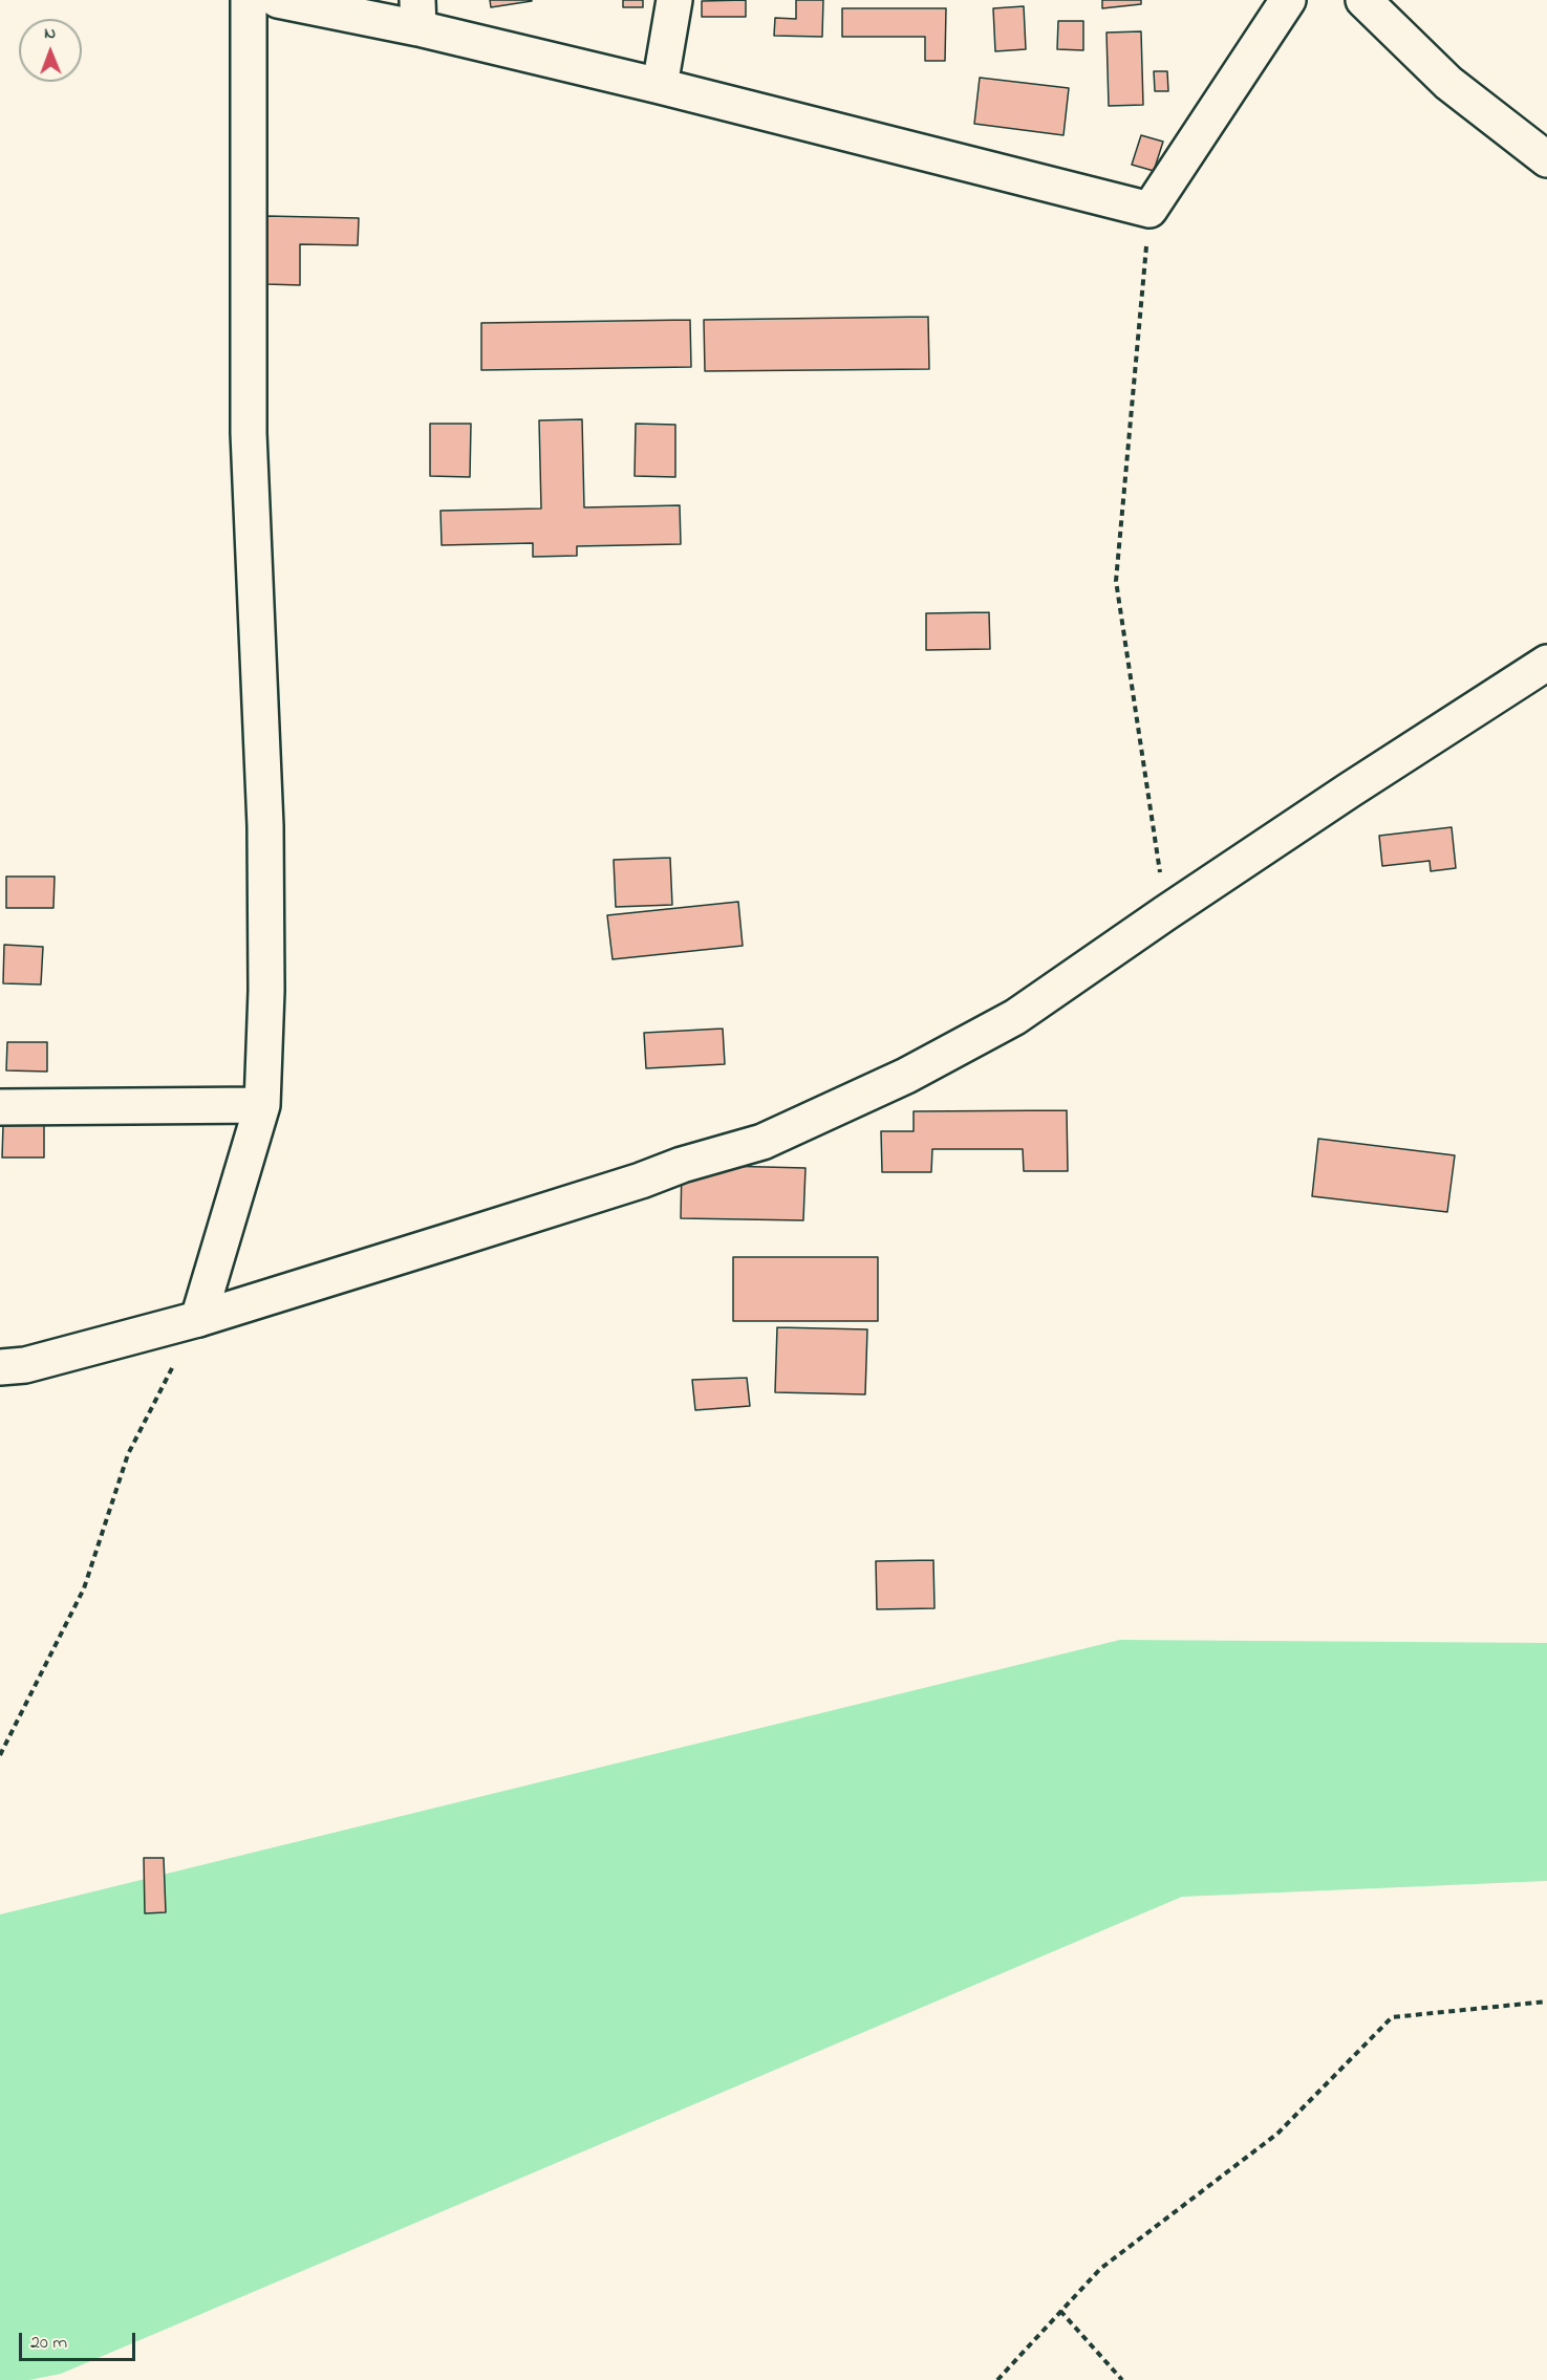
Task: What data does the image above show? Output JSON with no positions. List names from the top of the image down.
{
  "scale_bar": "20 m",
  "north": "top"
}
